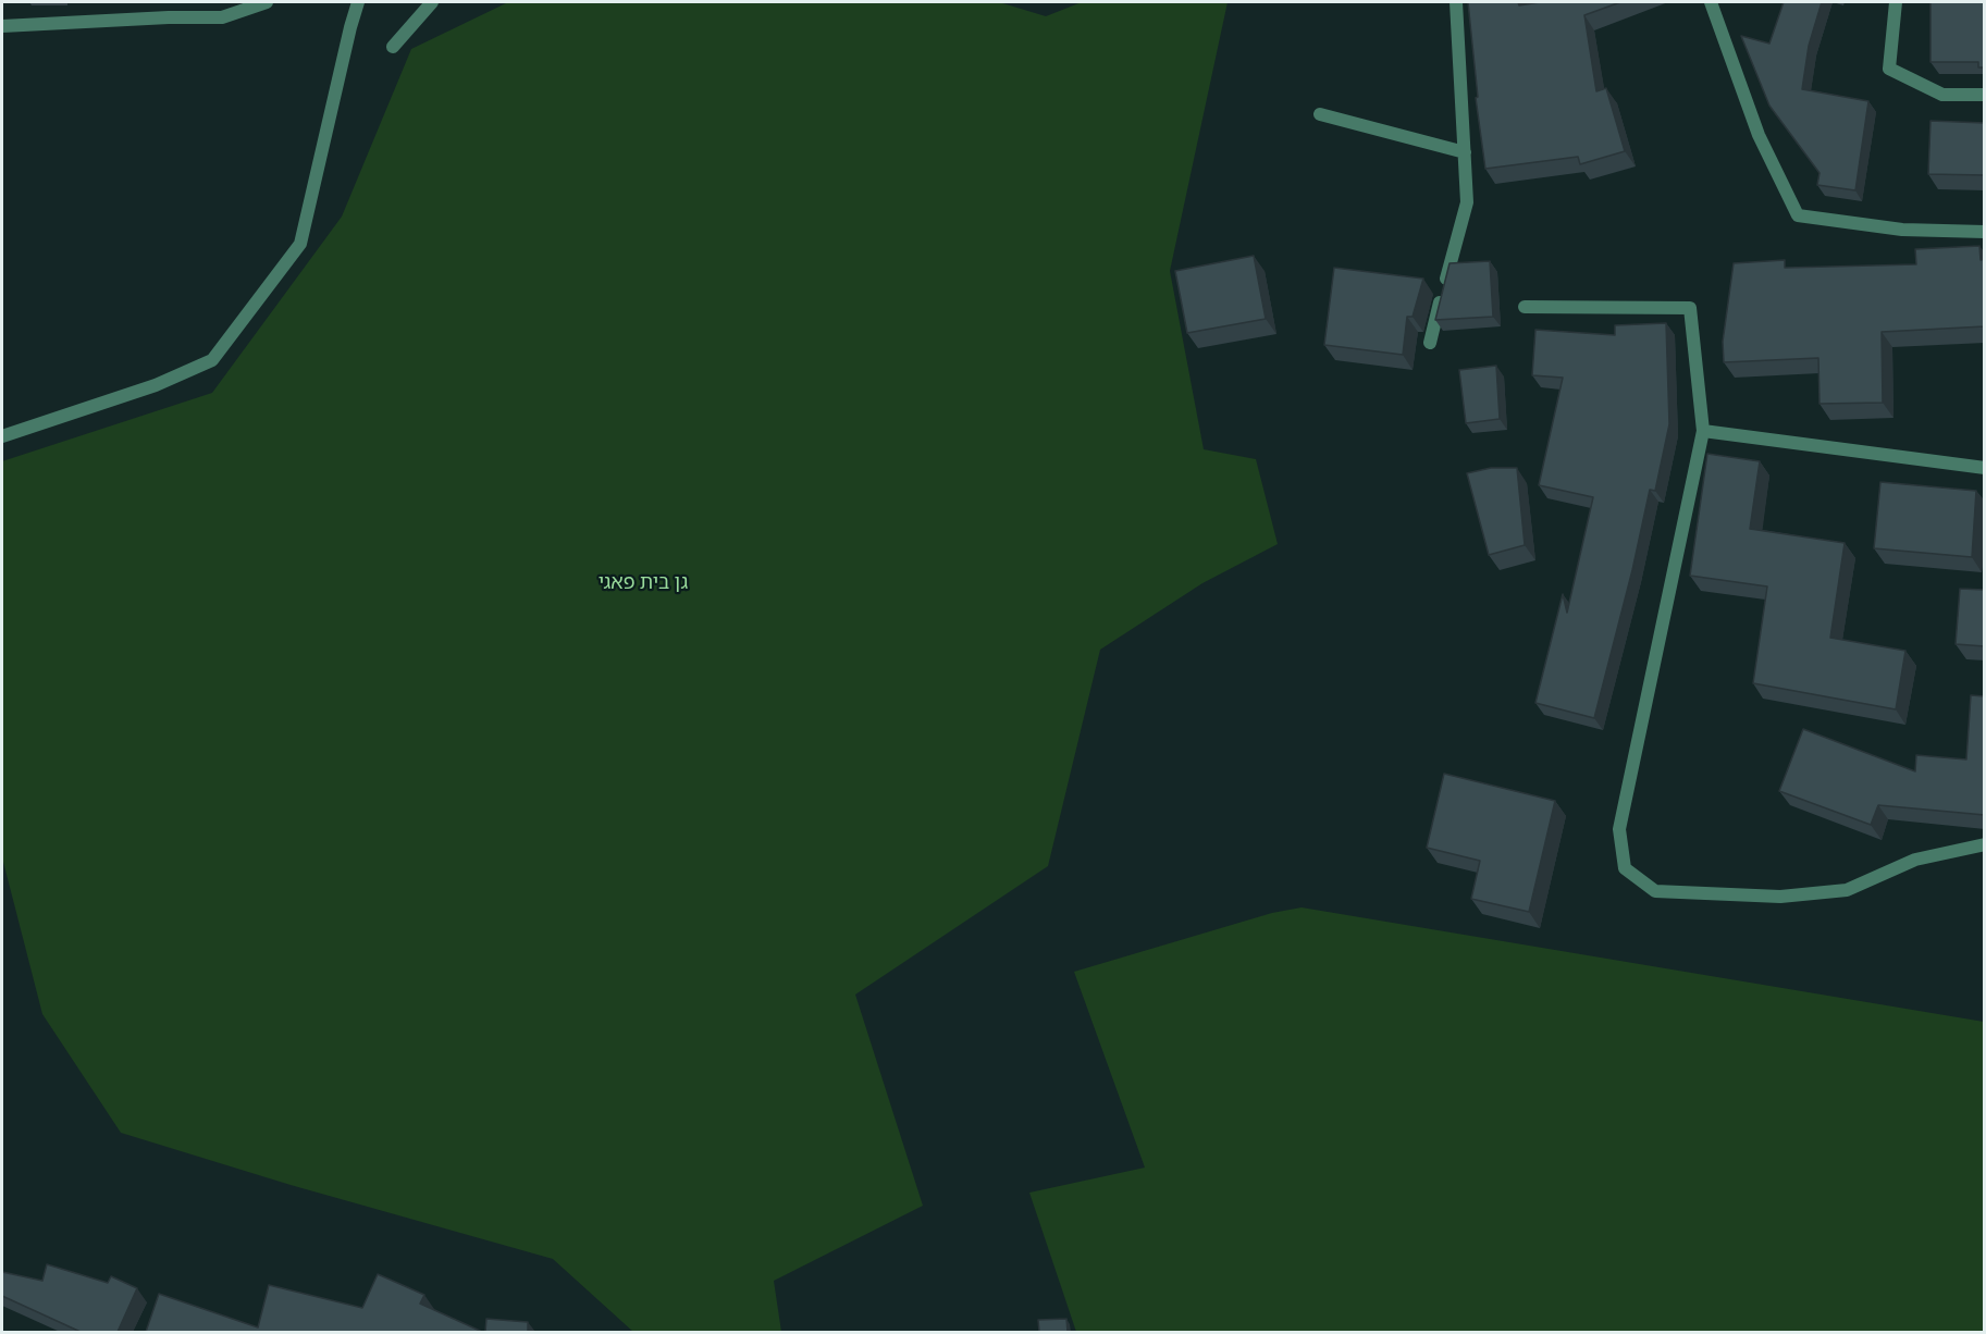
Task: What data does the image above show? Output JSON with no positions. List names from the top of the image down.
{
  "parks": ["גן בית פאגי"]
}
